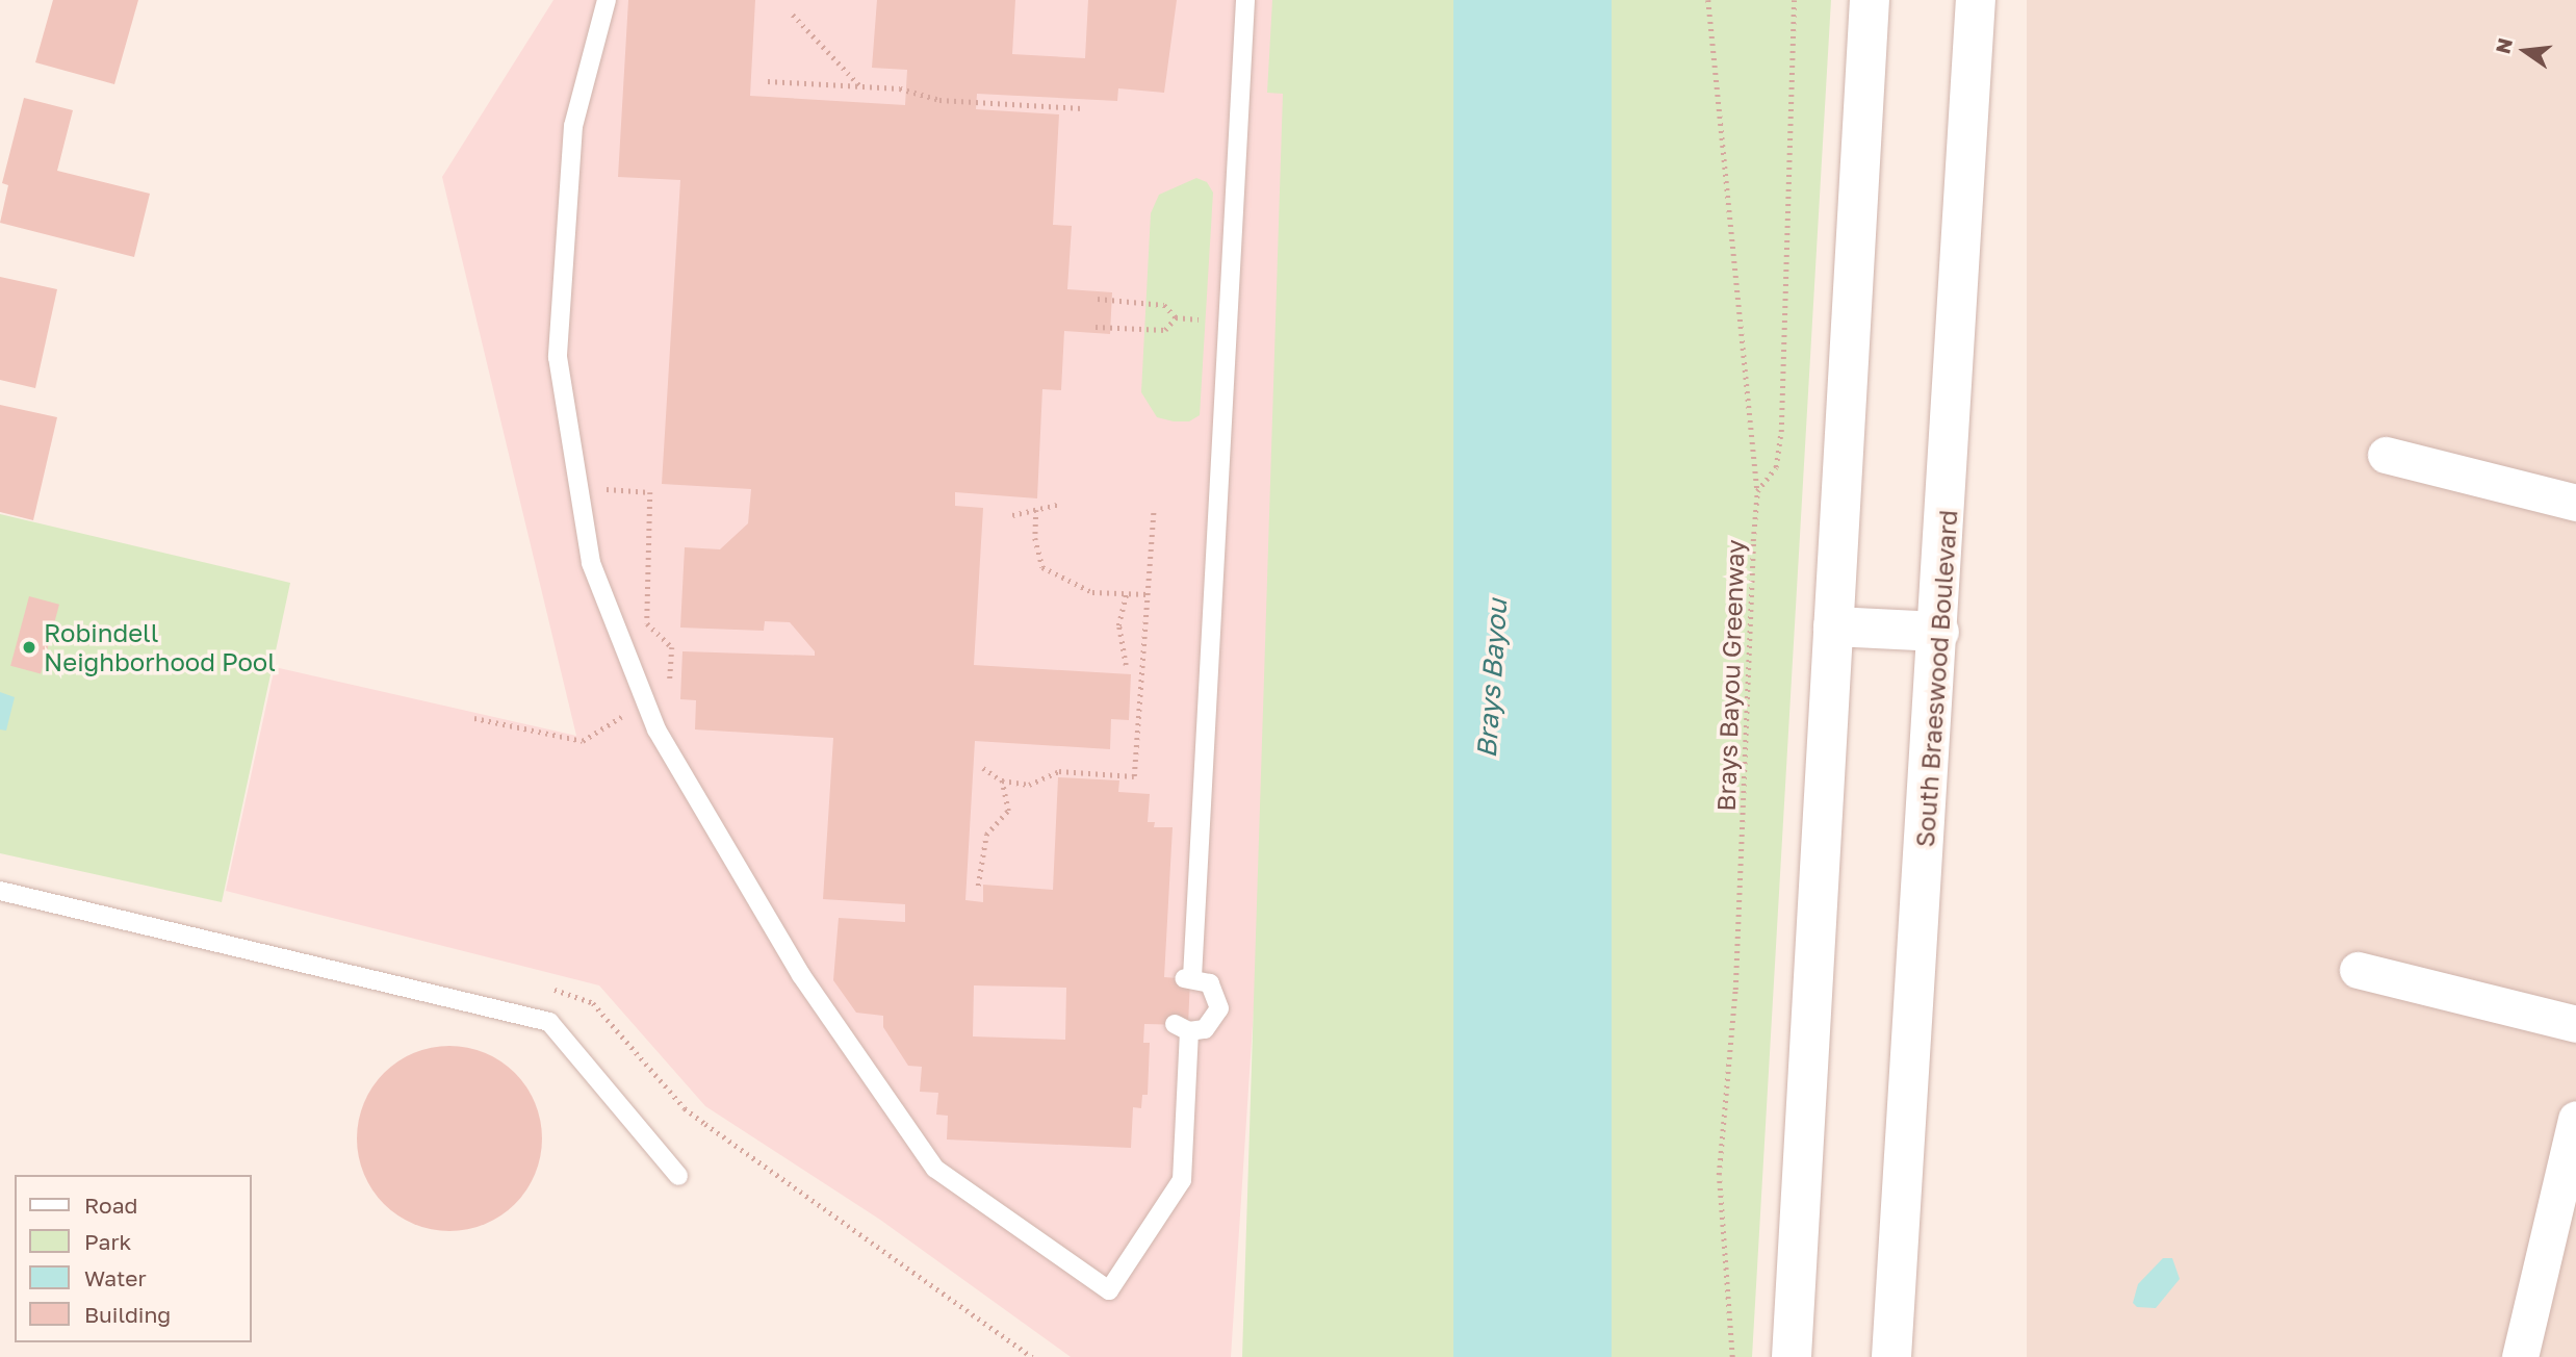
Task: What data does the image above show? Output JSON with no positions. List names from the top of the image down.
{
  "streets": {
    "main road": ["South Braeswood Boulevard"],
    "path": ["Brays Bayou Greenway"]
  },
  "water": ["Brays Bayou"],
  "places": ["Robindell Neighborhood Pool"],
  "legend": [
    "Road",
    "Park",
    "Water",
    "Building"
  ],
  "north": "left"
}
